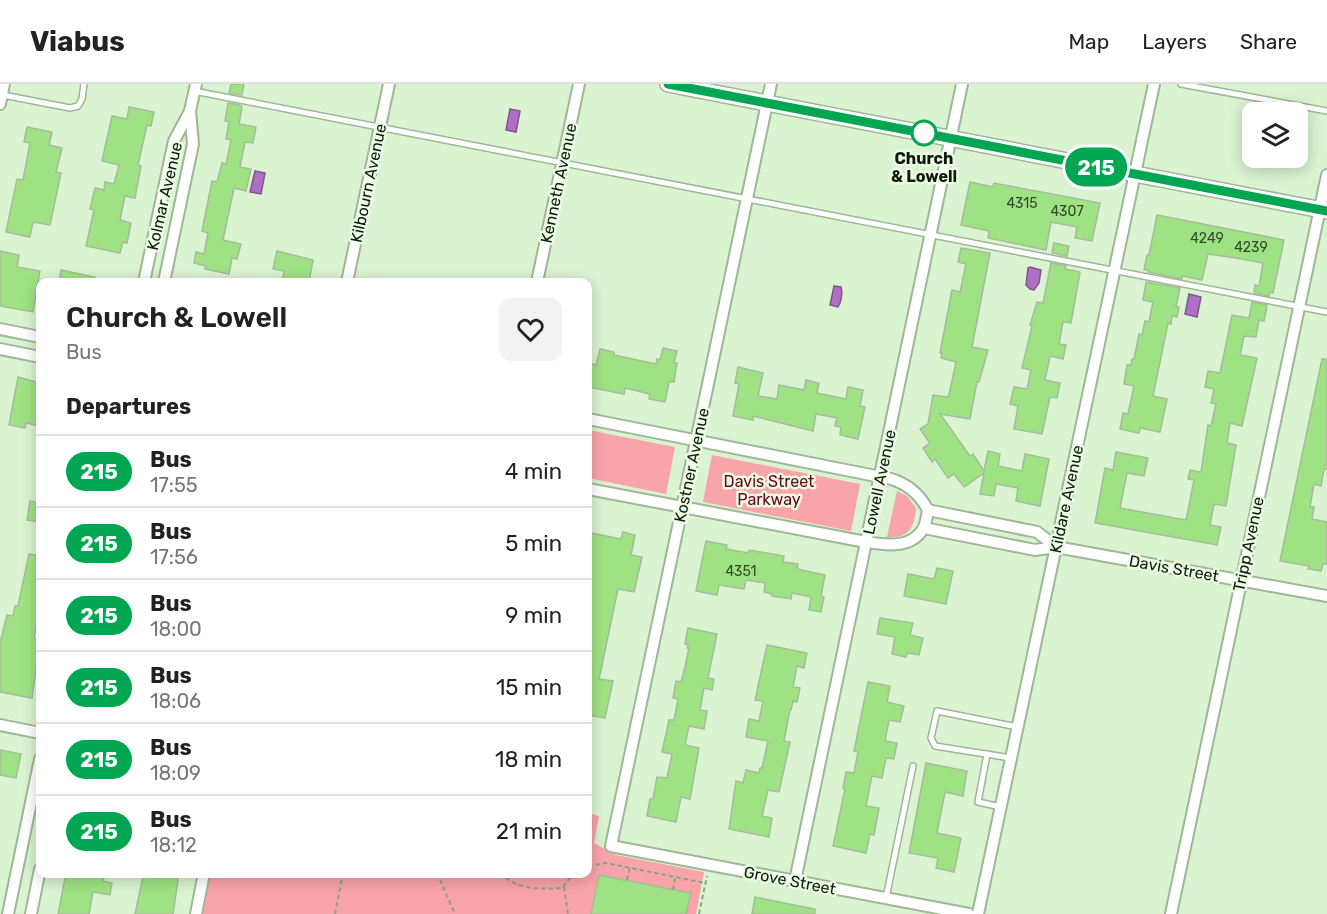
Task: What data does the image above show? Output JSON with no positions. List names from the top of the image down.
{
  "streets": {
    "street": [
      "Kilbourn Avenue",
      "Kenneth Avenue",
      "Kolmar Avenue",
      "Kostner Avenue",
      "Lowell Avenue",
      "Kildare Avenue",
      "Tripp Avenue",
      "Davis Street",
      "Grove Street"
    ]
  },
  "crossings": [
    ["Kostner Avenue", "Grove Street"],
    ["Lowell Avenue", "Grove Street"],
    ["Kildare Avenue", "Davis Street"],
    ["Tripp Avenue", "Davis Street"]
  ],
  "parks": ["Davis Street Parkway"],
  "places": ["Church & Lowell"],
  "lines": ["bus line 215"],
  "house_numbers": [
    "4315",
    "4307",
    "4249",
    "4239",
    "4351"
  ],
  "page": {
    "header": "Viabus",
    "nav": ["Map", "Layers", "Share"],
    "on_map": "215",
    "heading": [
      ["Church & Lowell", "Bus"],
      "Departures"
    ],
    "list": [
      {
        "mark": "215",
        "name": "Bus",
        "note": "17:55",
        "value": "4 min"
      },
      {
        "mark": "215",
        "name": "Bus",
        "note": "17:56",
        "value": "5 min"
      },
      {
        "mark": "215",
        "name": "Bus",
        "note": "18:00",
        "value": "9 min"
      },
      {
        "mark": "215",
        "name": "Bus",
        "note": "18:06",
        "value": "15 min"
      },
      {
        "mark": "215",
        "name": "Bus",
        "note": "18:09",
        "value": "18 min"
      },
      {
        "mark": "215",
        "name": "Bus",
        "note": "18:12",
        "value": "21 min"
      }
    ]
  }
}
